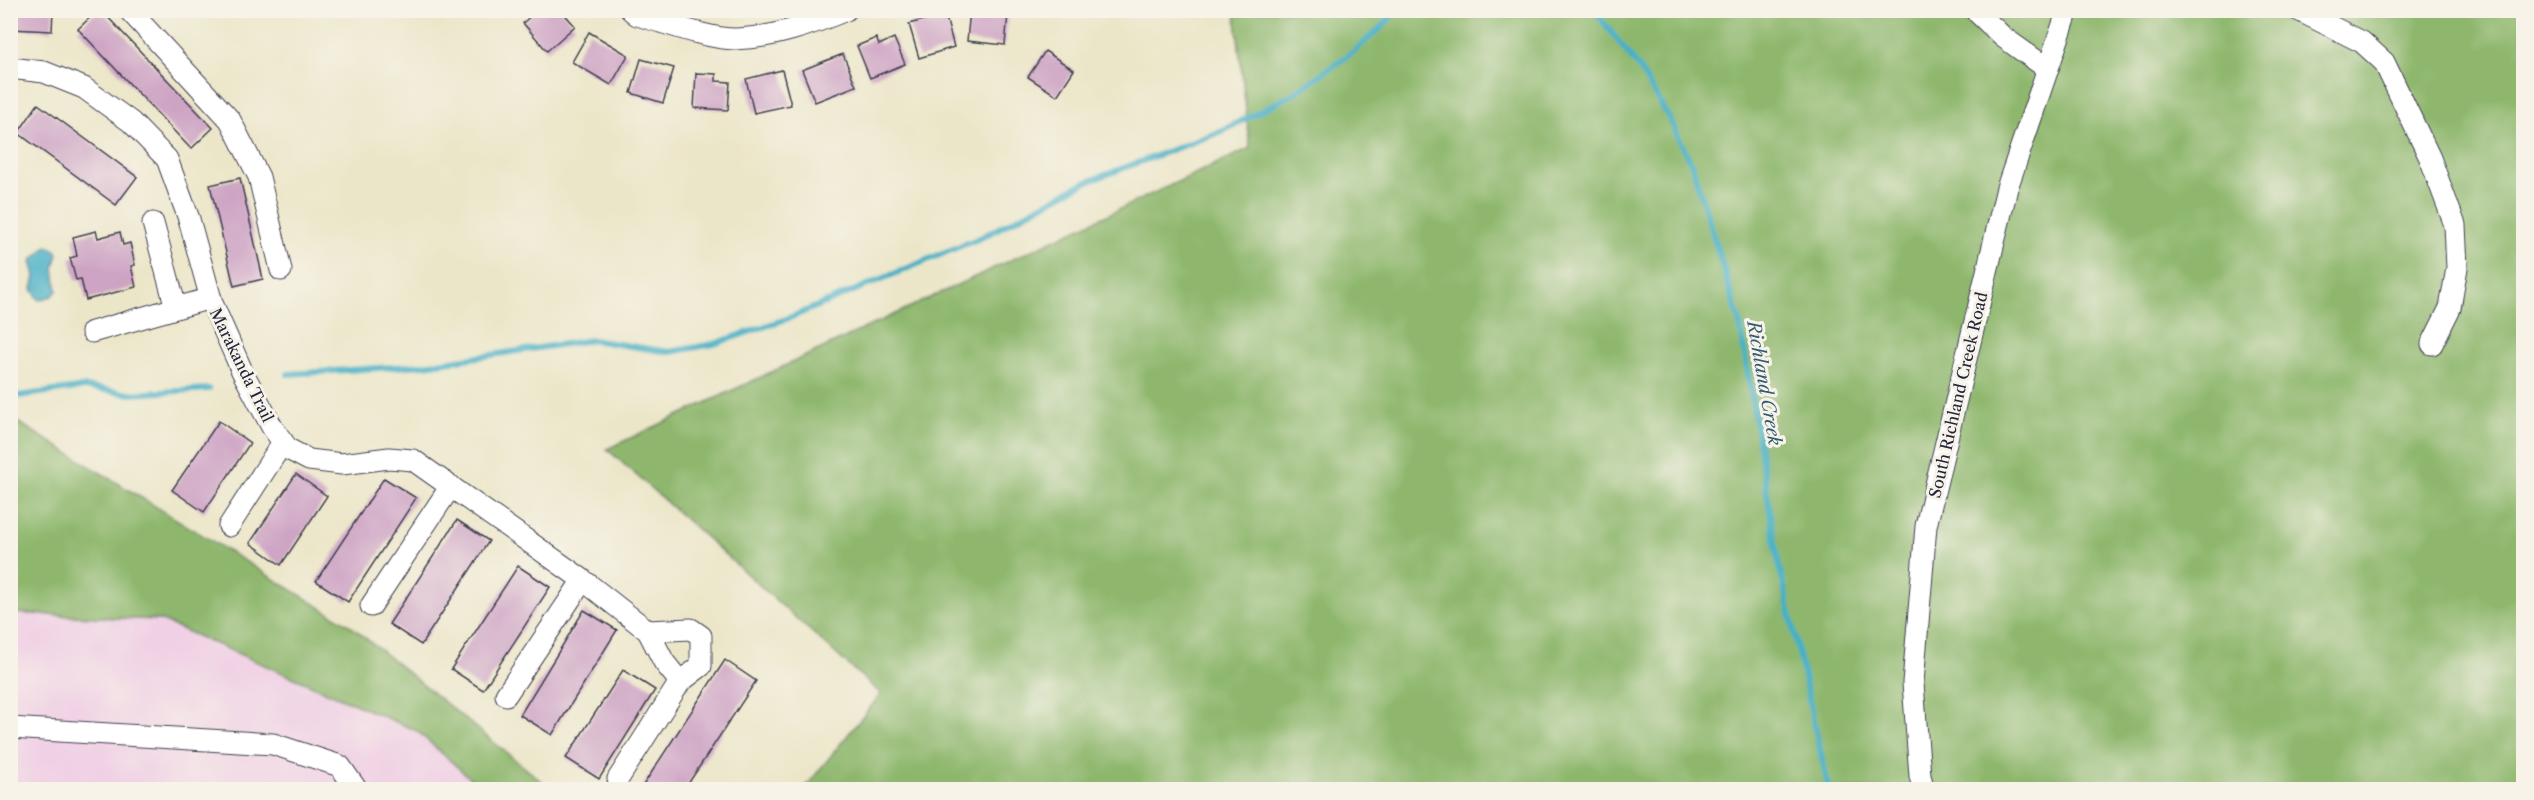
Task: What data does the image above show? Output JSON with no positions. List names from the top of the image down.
{
  "streets": {
    "street": ["Marakanda Trail", "South Richland Creek Road"]
  },
  "water": ["Richland Creek"]
}
